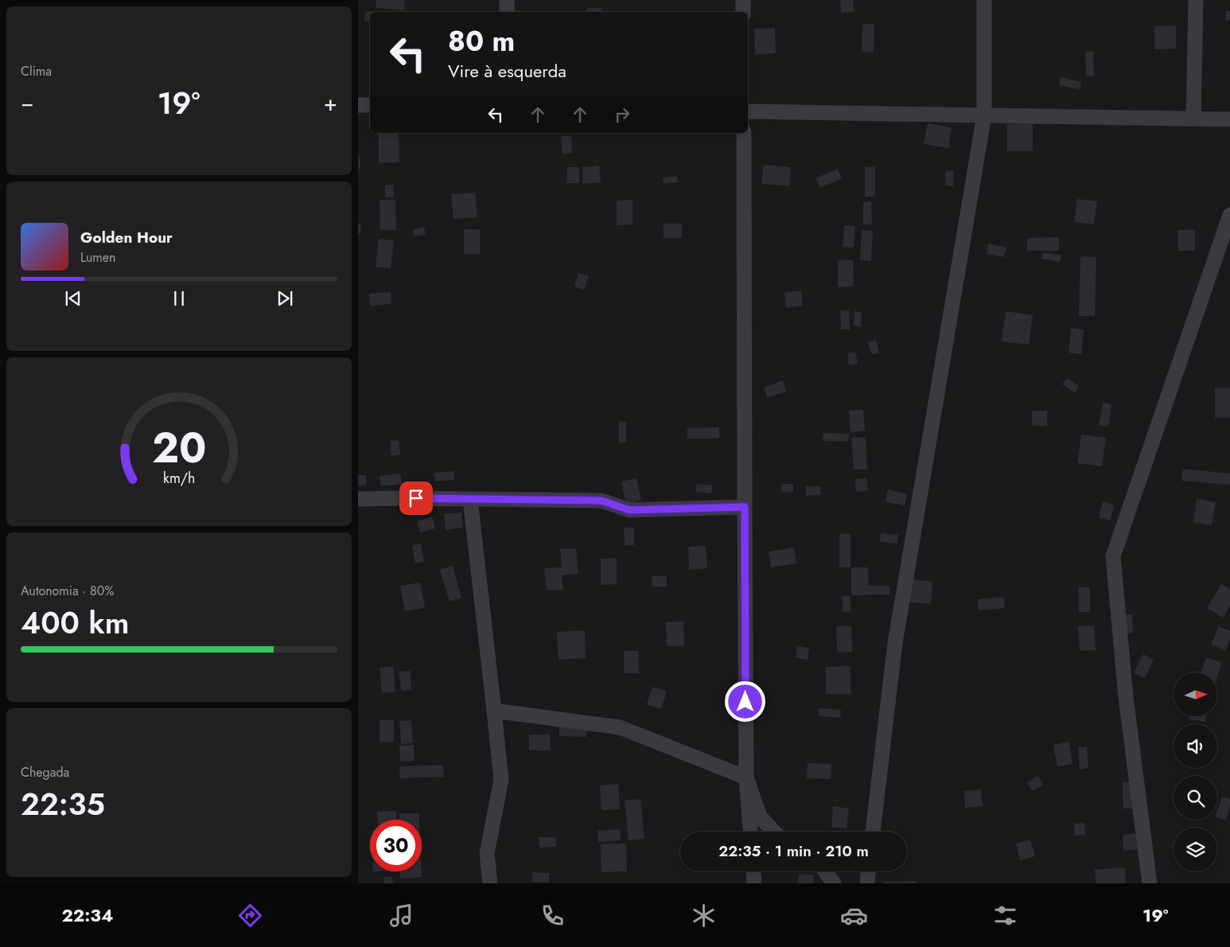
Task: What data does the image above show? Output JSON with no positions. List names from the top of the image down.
{
  "north": "right",
  "page": {
    "tile": [
      "Clima",
      ["Autonomia · 80%", "400 km"],
      ["Chegada", "22:35"]
    ],
    "turn": ["80 m", "Vire à esquerda"],
    "heat": ["−", "19°", "+"],
    "song": ["Golden Hour", "Lumen"],
    "limit": "30",
    "trip": "22:35 · 1 min · 210 m",
    "tabs": ["22:34", "19°"],
    "gauge": ["20", "km/h"]
  }
}
